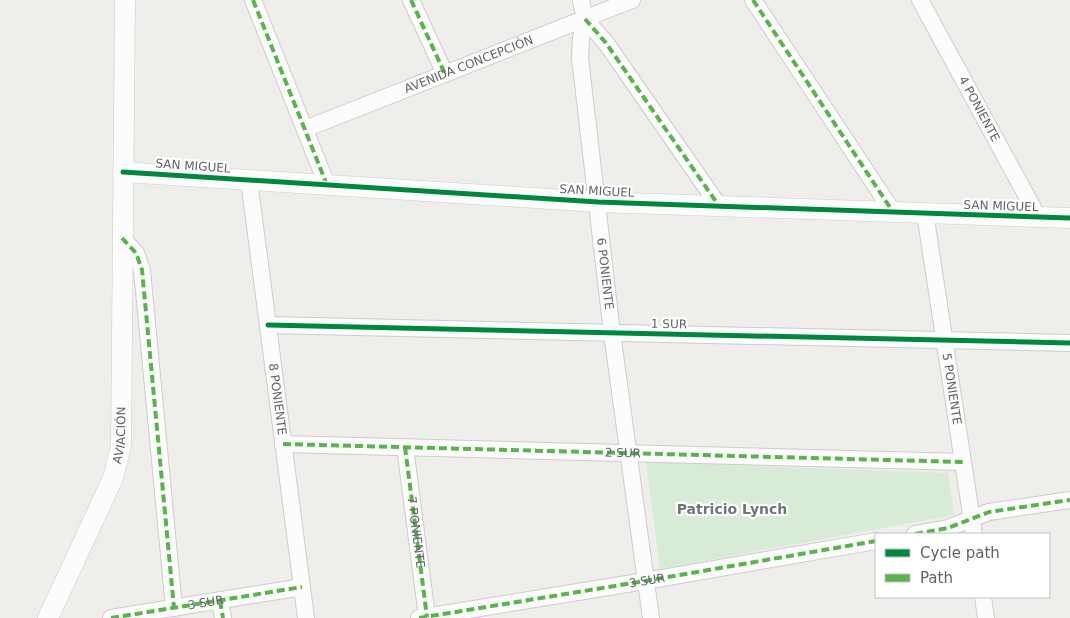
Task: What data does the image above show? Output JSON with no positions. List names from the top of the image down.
{
  "streets": {
    "street": [
      "AVENIDA CONCEPCIÓN",
      "4 PONIENTE",
      "SAN MIGUEL",
      "6 PONIENTE",
      "1 SUR",
      "5 PONIENTE",
      "8 PONIENTE",
      "AVIACIÓN",
      "2 SUR",
      "7 PONIENTE",
      "3 SUR"
    ]
  },
  "crossings": [
    ["AVENIDA CONCEPCIÓN", "6 PONIENTE"],
    ["4 PONIENTE", "SAN MIGUEL"],
    ["SAN MIGUEL", "6 PONIENTE"],
    ["SAN MIGUEL", "5 PONIENTE"],
    ["SAN MIGUEL", "8 PONIENTE"],
    ["SAN MIGUEL", "AVIACIÓN"],
    ["6 PONIENTE", "1 SUR"],
    ["6 PONIENTE", "2 SUR"],
    ["6 PONIENTE", "3 SUR"],
    ["1 SUR", "5 PONIENTE"],
    ["1 SUR", "8 PONIENTE"],
    ["5 PONIENTE", "2 SUR"],
    ["8 PONIENTE", "2 SUR"],
    ["8 PONIENTE", "3 SUR"],
    ["2 SUR", "7 PONIENTE"],
    ["7 PONIENTE", "3 SUR"]
  ],
  "districts": ["Patricio Lynch"],
  "legend": ["Cycle path", "Path"]
}
